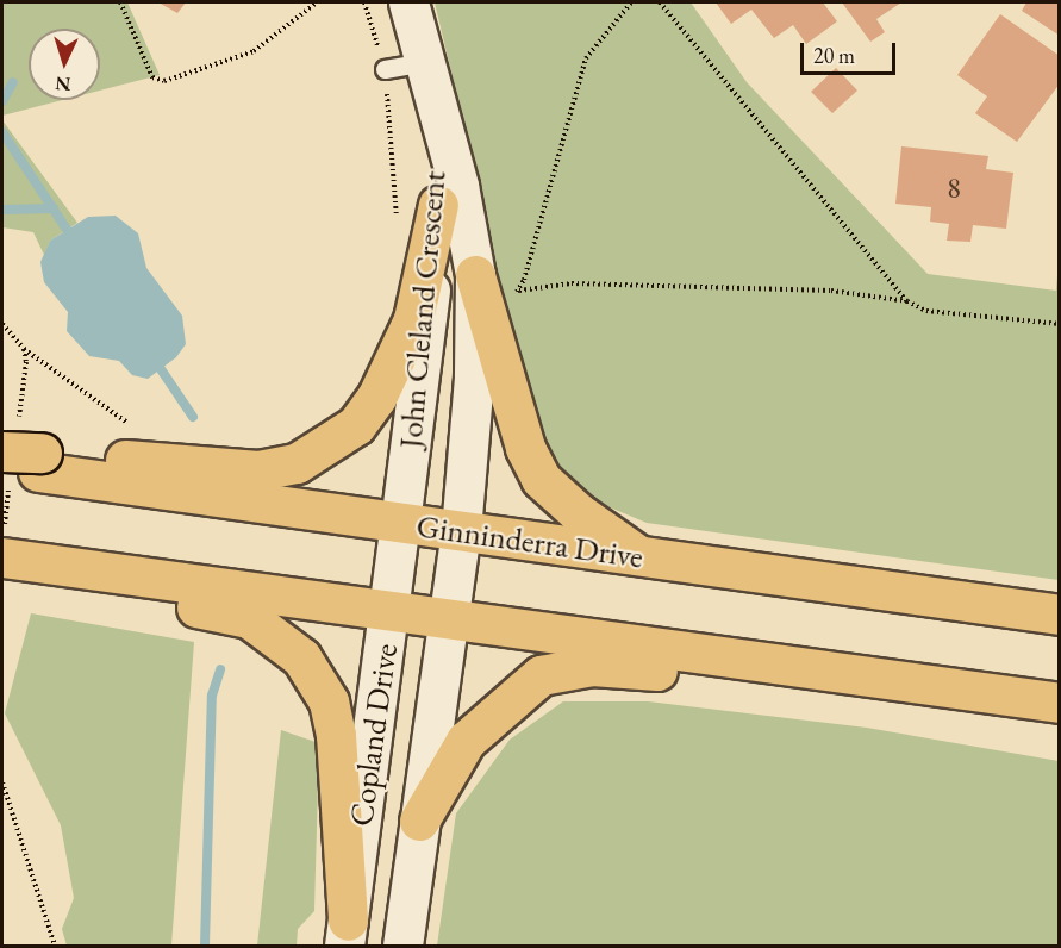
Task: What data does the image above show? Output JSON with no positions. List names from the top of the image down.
{
  "streets": {
    "main road": ["Ginninderra Drive"],
    "street": ["John Cleland Crescent", "Copland Drive"]
  },
  "crossings": [
    ["John Cleland Crescent", "Ginninderra Drive"],
    ["John Cleland Crescent", "Copland Drive"],
    ["Ginninderra Drive", "Copland Drive"]
  ],
  "house_numbers": ["8"],
  "scale_bar": "20 m",
  "north": "bottom"
}
